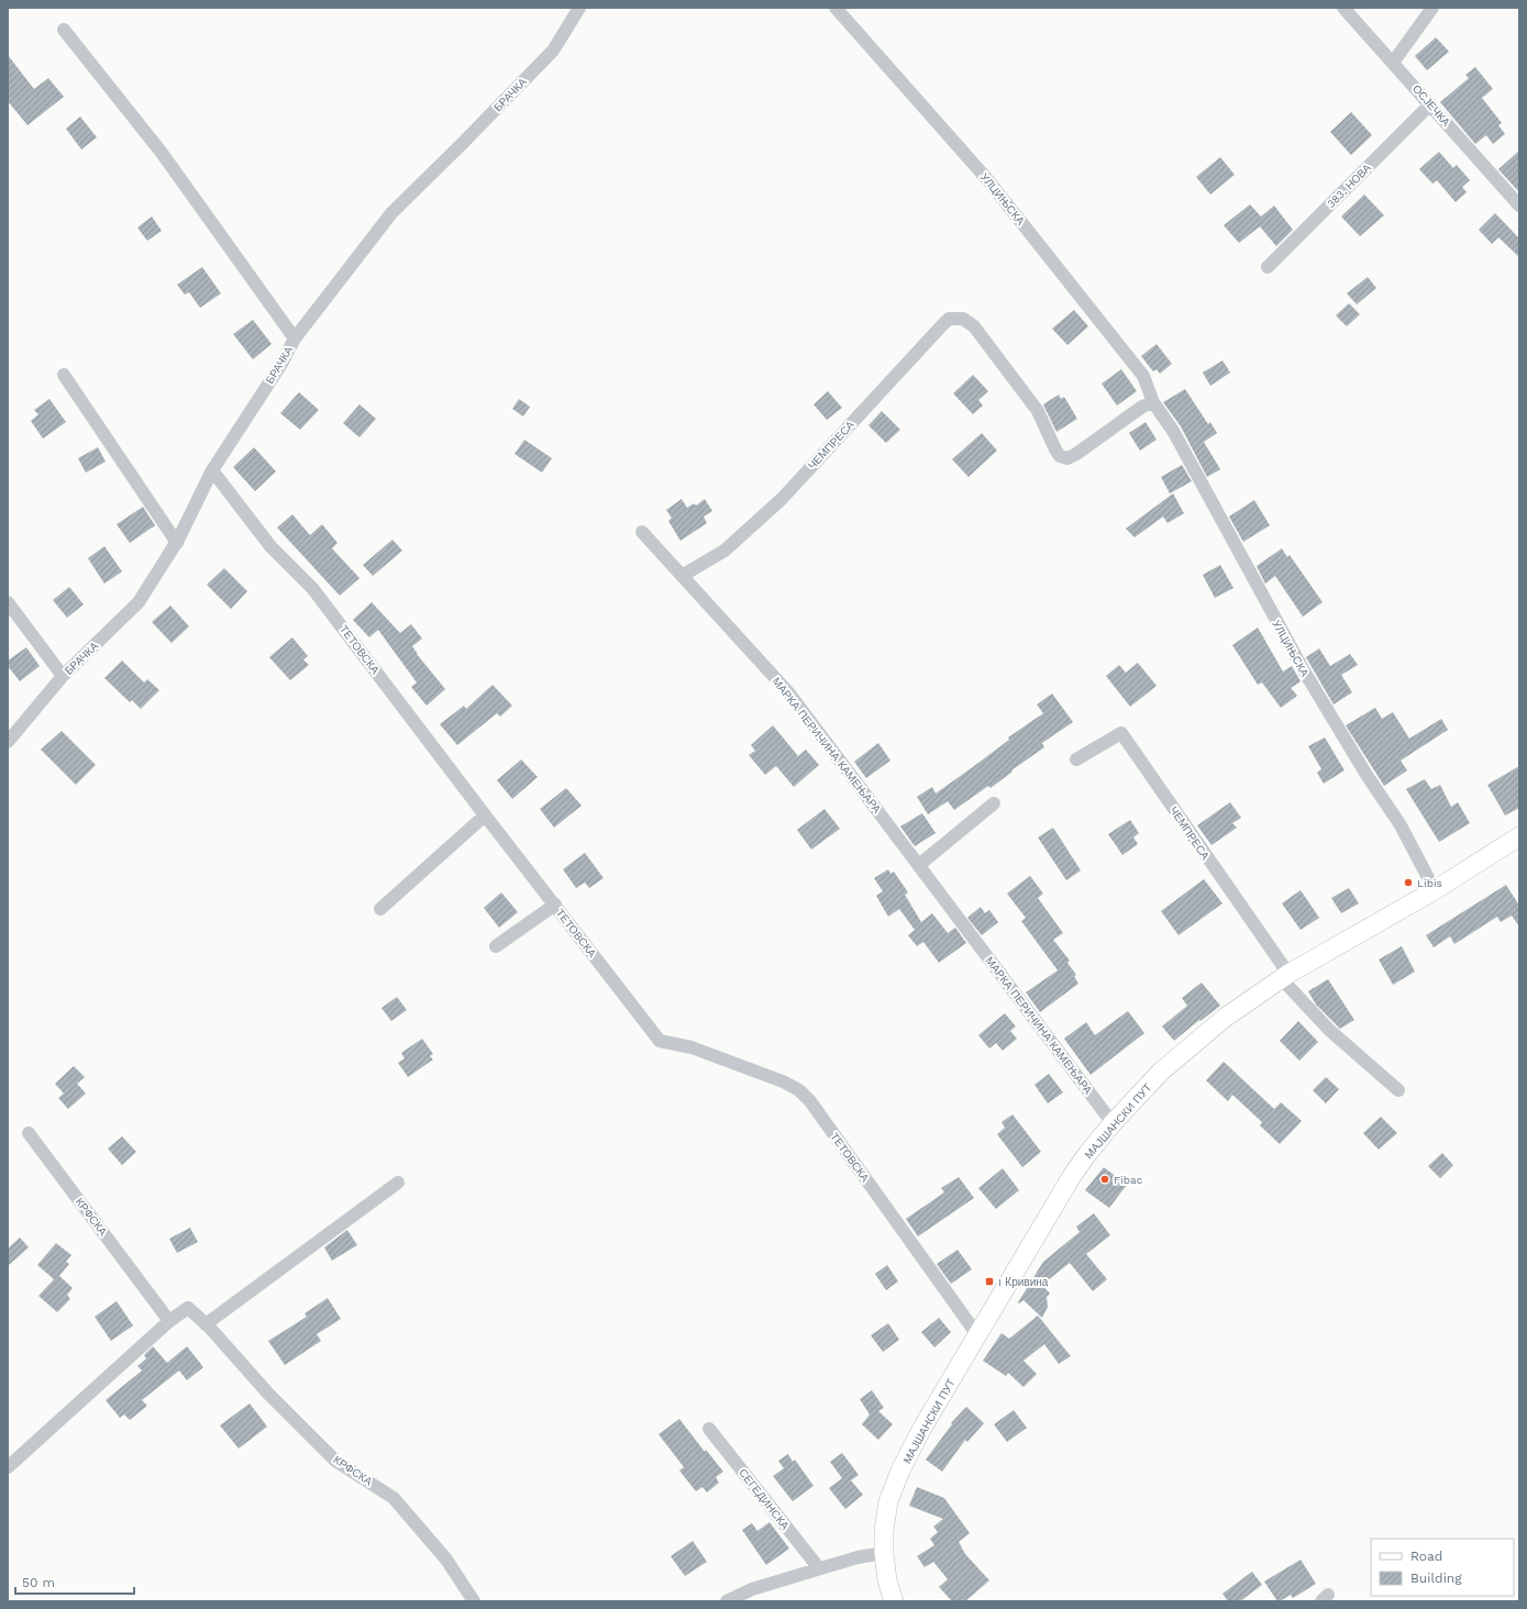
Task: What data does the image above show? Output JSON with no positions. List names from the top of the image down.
{
  "streets": {
    "street": [
      "БРАЧКА",
      "ОСЈЕЧКА",
      "383. НОВА",
      "УЛЦИЊСКА",
      "ЧЕМПРЕСА",
      "ТЕТОВСКА",
      "МАРКА ПЕРИЧИНА КАМЕЊАРА",
      "МАЈШАНСКИ ПУТ",
      "КРФСКА",
      "СЕГЕДИНСКА"
    ]
  },
  "crossings": [
    ["БРАЧКА", "ТЕТОВСКА"],
    ["ОСЈЕЧКА", "383. НОВА"],
    ["УЛЦИЊСКА", "ЧЕМПРЕСА"],
    ["УЛЦИЊСКА", "МАЈШАНСКИ ПУТ"],
    ["ЧЕМПРЕСА", "МАРКА ПЕРИЧИНА КАМЕЊАРА"],
    ["ЧЕМПРЕСА", "МАЈШАНСКИ ПУТ"],
    ["ТЕТОВСКА", "МАЈШАНСКИ ПУТ"],
    ["МАРКА ПЕРИЧИНА КАМЕЊАРА", "МАЈШАНСКИ ПУТ"]
  ],
  "places": {
    "other": ["Libis", "Fibac"],
    "transit": ["I Кривина"]
  },
  "legend": ["Road", "Building"],
  "scale_bar": "50 m"
}
